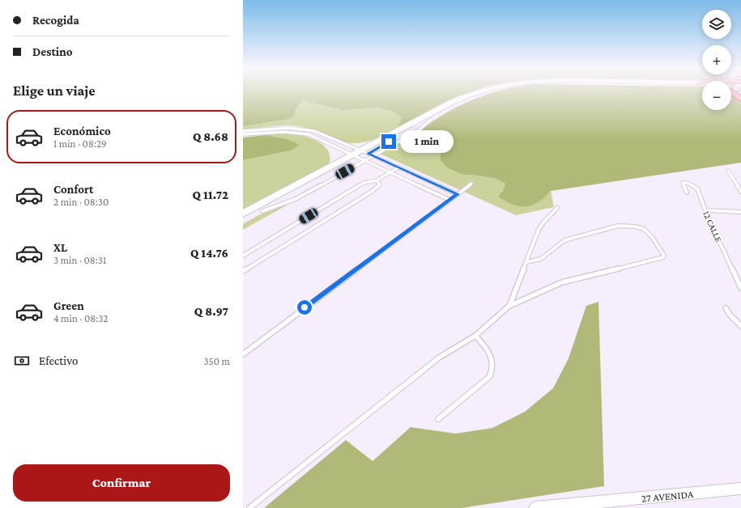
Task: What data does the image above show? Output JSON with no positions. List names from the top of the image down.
{
  "streets": {
    "street": ["27 AVENIDA"],
    "lane": ["12 CALLE"]
  },
  "page": {
    "banner": ["Recogida", "Destino"],
    "map_buttons": ["+", "−"],
    "heading": "Elige un viaje",
    "list": [
      {
        "name": "Económico",
        "note": "1 min · 08:29",
        "value": "Q 8.68"
      },
      {
        "name": "Confort",
        "note": "2 min · 08:30",
        "value": "Q 11.72"
      },
      {
        "name": "XL",
        "note": "3 min · 08:31",
        "value": "Q 14.76"
      },
      {
        "name": "Green",
        "note": "4 min · 08:32",
        "value": "Q 8.97"
      }
    ],
    "bubble": "1 min",
    "pay": ["Efectivo", "350 m"],
    "buttons": "Confirmar"
  }
}
